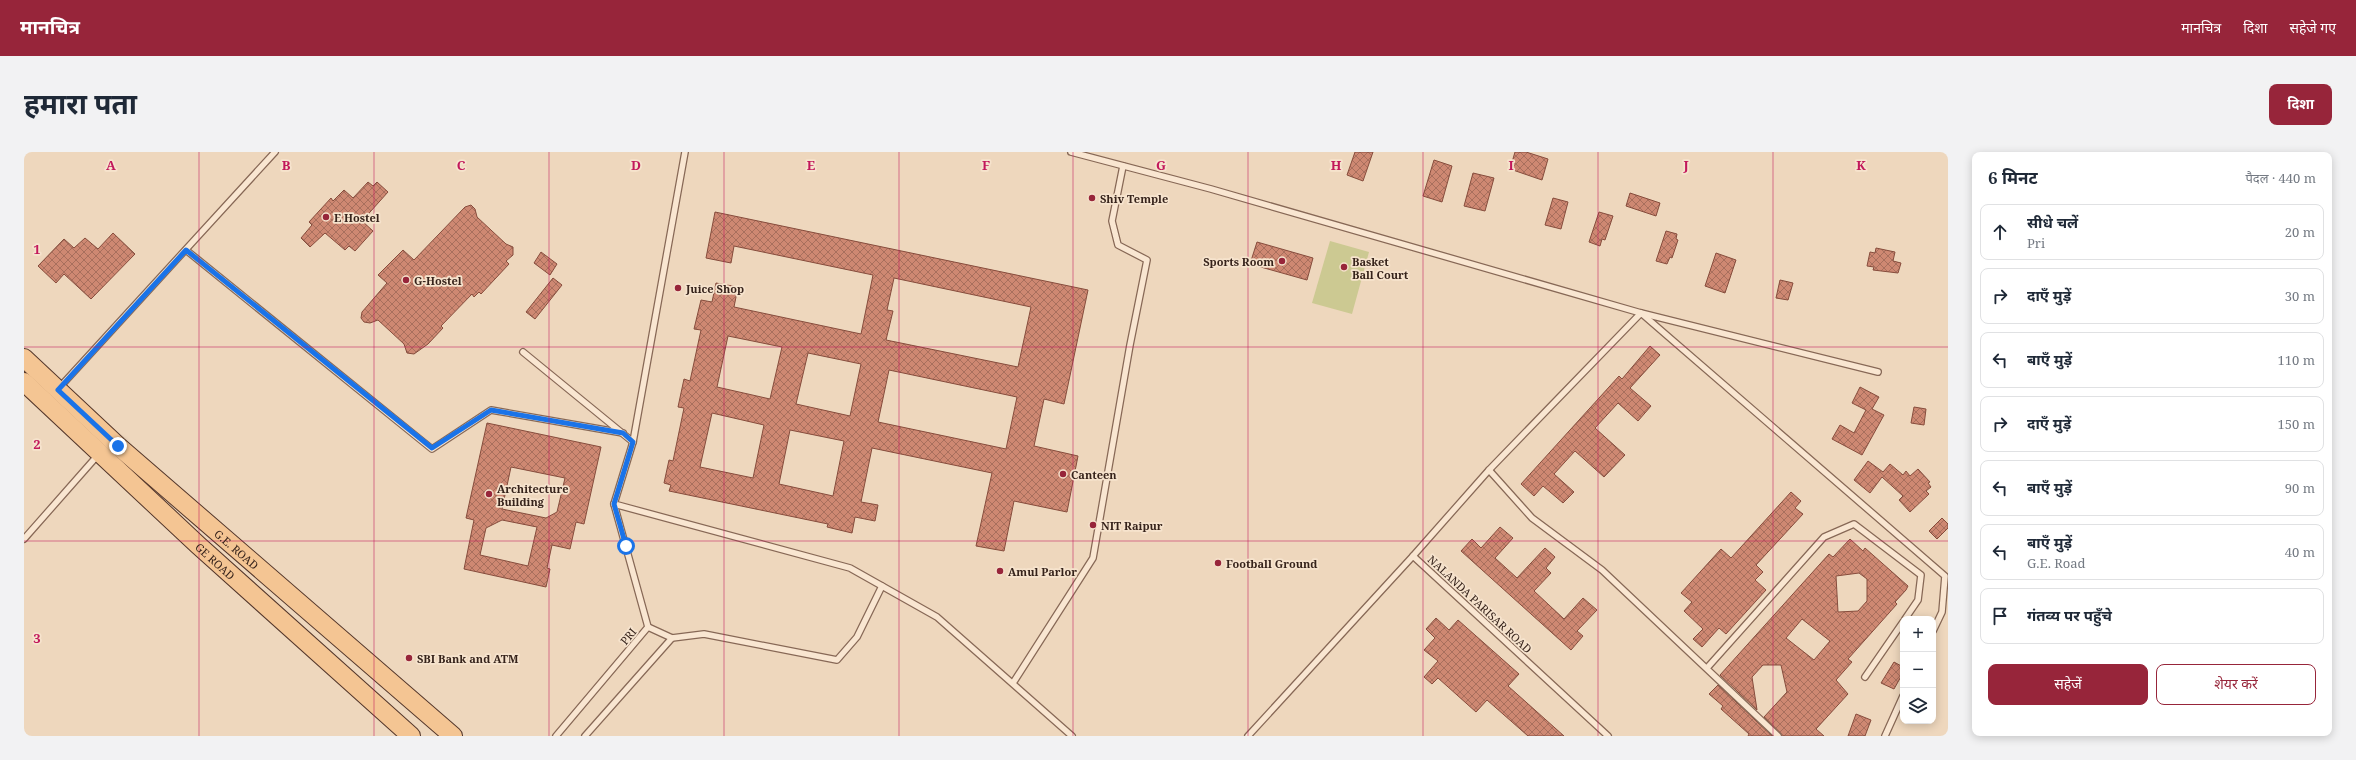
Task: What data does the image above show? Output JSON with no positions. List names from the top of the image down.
{
  "streets": {
    "main road": ["G.E. ROAD", "GE ROAD"],
    "lane": ["NALANDA PARISAR ROAD", "PRI"]
  },
  "places": [
    "Shiv Temple",
    "E Hostel",
    "Sports Room",
    "Basket Ball Court",
    "G-Hostel",
    "Juice Shop",
    "Canteen",
    "Architecture Building",
    "NIT Raipur",
    "Football Ground",
    "Amul Parlor",
    "SBI Bank and ATM"
  ],
  "page": {
    "header": "मानचित्र",
    "nav": ["मानचित्र", "दिशा", "सहेजे गए"],
    "title": "हमारा पता",
    "buttons": [
      "दिशा",
      ["सहेजें", "शेयर करें"]
    ],
    "heading": ["6 मिनट", "पैदल · 440 m"],
    "list": [
      ["सीधे चलें", "Pri", "20 m"],
      ["दाएँ मुड़ें", "30 m"],
      ["बाएँ मुड़ें", "110 m"],
      ["दाएँ मुड़ें", "150 m"],
      ["बाएँ मुड़ें", "90 m"],
      ["बाएँ मुड़ें", "G.E. Road", "40 m"],
      "गंतव्य पर पहुँचे"
    ],
    "map_buttons": ["+", "−"]
  },
  "grid": {
    "columns": [
      "A",
      "B",
      "C",
      "D",
      "E",
      "F",
      "G",
      "H",
      "I",
      "J",
      "K"
    ],
    "rows": ["1", "2", "3"]
  }
}
